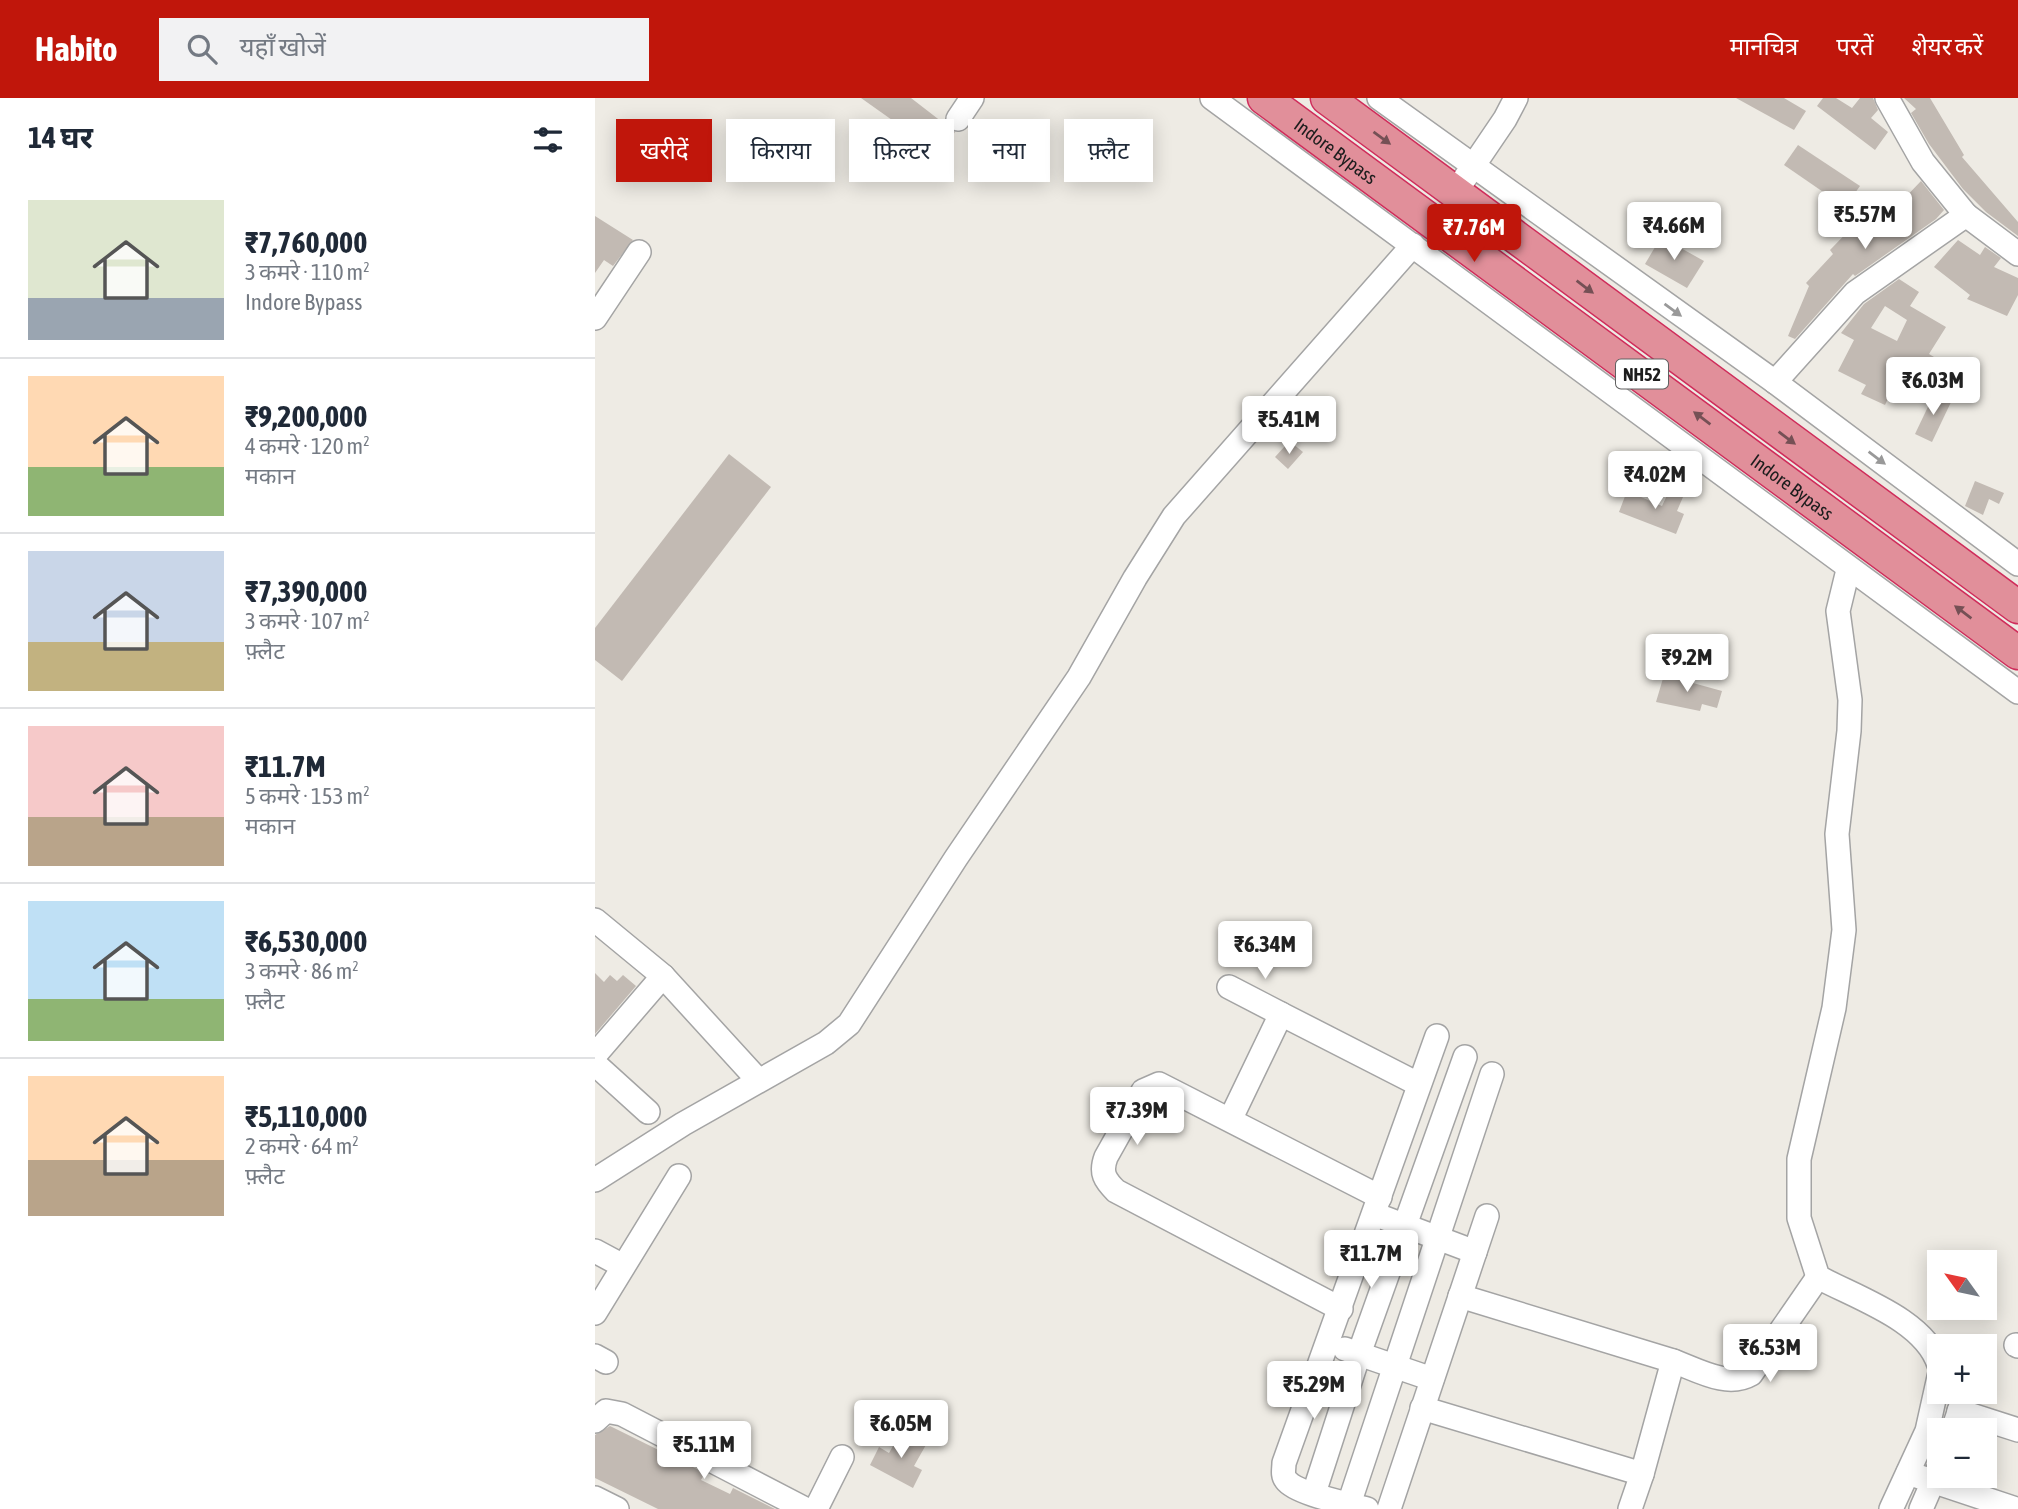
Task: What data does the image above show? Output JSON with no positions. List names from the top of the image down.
{
  "streets": {
    "highway": ["Indore Bypass", "NH52"]
  },
  "north": "top left",
  "page": {
    "header": "Habito",
    "search": "यहाँ खोजें",
    "nav": ["मानचित्र", "परतें", "शेयर करें"],
    "heading": "14 घर",
    "chip": [
      "खरीदें",
      "किराया",
      "फ़िल्टर",
      "नया",
      "फ़्लैट"
    ],
    "list": [
      {
        "name": "₹7,760,000",
        "note": "3 कमरे · 110 m² · Indore Bypass"
      },
      {
        "name": "₹9,200,000",
        "note": "4 कमरे · 120 m² · मकान"
      },
      {
        "name": "₹7,390,000",
        "note": "3 कमरे · 107 m² · फ़्लैट"
      },
      {
        "name": "₹11.7M",
        "note": "5 कमरे · 153 m² · मकान"
      },
      {
        "name": "₹6,530,000",
        "note": "3 कमरे · 86 m² · फ़्लैट"
      },
      {
        "name": "₹5,110,000",
        "note": "2 कमरे · 64 m² · फ़्लैट"
      }
    ],
    "price": [
      "₹5.57M",
      "₹4.66M",
      "₹7.76M",
      "₹6.03M",
      "₹5.41M",
      "₹4.02M",
      "₹9.2M",
      "₹6.34M",
      "₹7.39M",
      "₹11.7M",
      "₹6.53M",
      "₹5.29M",
      "₹6.05M",
      "₹5.11M"
    ],
    "map_buttons": ["+", "−"]
  }
}
